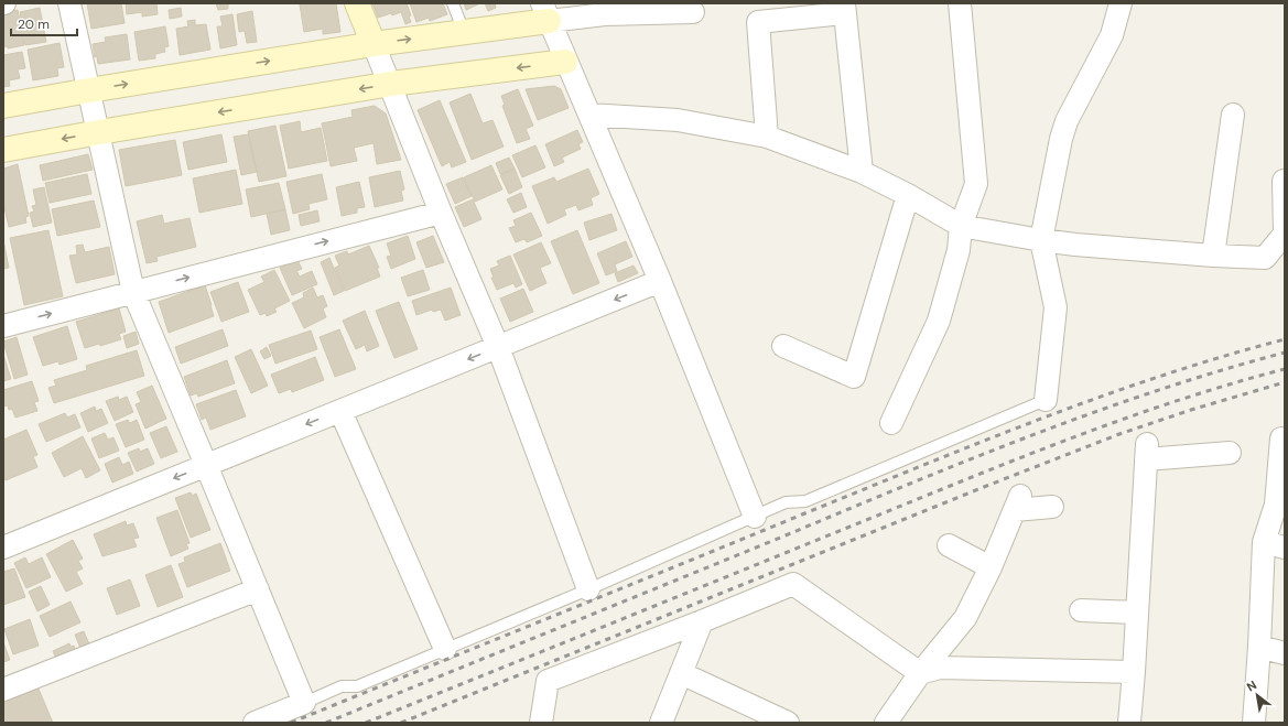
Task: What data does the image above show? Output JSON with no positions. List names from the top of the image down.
{
  "scale_bar": "20 m",
  "north": "top left"
}
